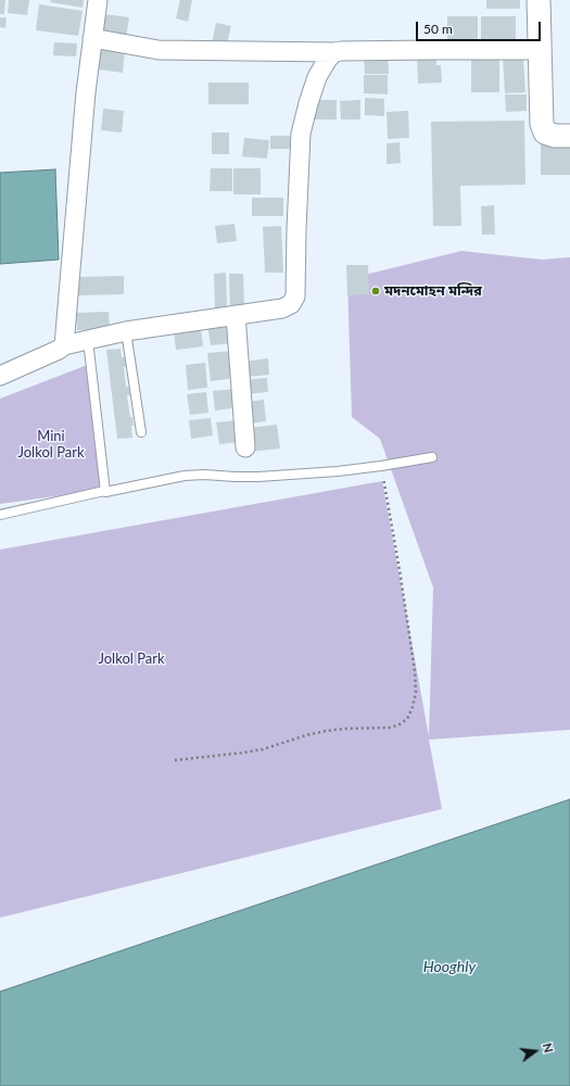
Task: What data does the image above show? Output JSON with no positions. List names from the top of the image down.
{
  "water": ["Hooghly"],
  "parks": ["Mini Jolkol Park", "Jolkol Park"],
  "places": ["মদনমোহন মন্দির"],
  "scale_bar": "50 m",
  "north": "right"
}
